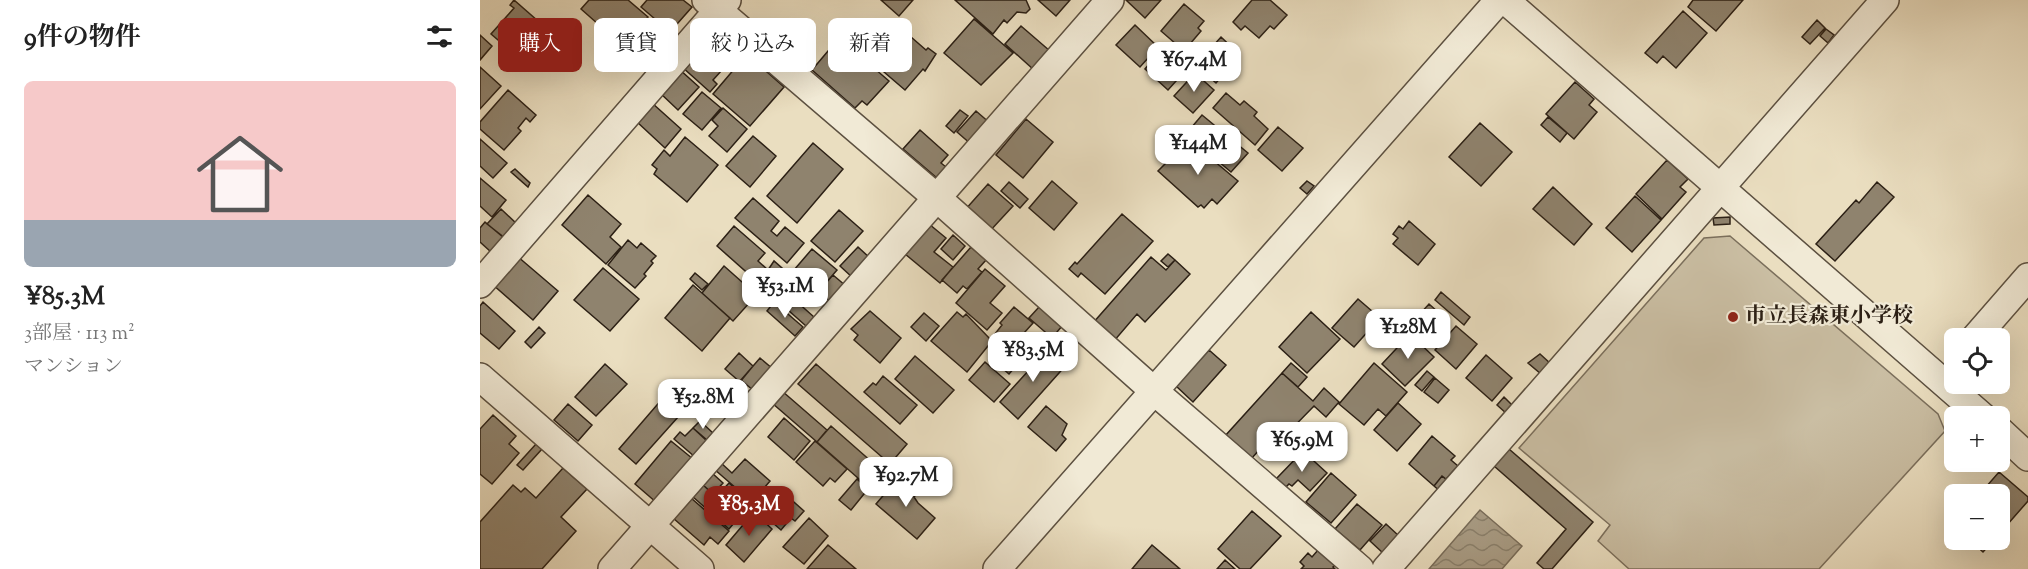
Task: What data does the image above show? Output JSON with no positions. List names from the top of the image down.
{
  "places": ["市立長森東小学校"],
  "page": {
    "heading": "9件の物件",
    "chip": [
      "購入",
      "賃貸",
      "絞り込み",
      "新着"
    ],
    "price": [
      "¥67.4M",
      "¥144M",
      "¥53.1M",
      "¥128M",
      "¥83.5M",
      "¥52.8M",
      "¥65.9M",
      "¥92.7M",
      "¥85.3M"
    ],
    "list": [
      {
        "name": "¥85.3M",
        "note": "3部屋 · 113 m² · マンション"
      }
    ],
    "map_buttons": ["+", "−"]
  }
}
